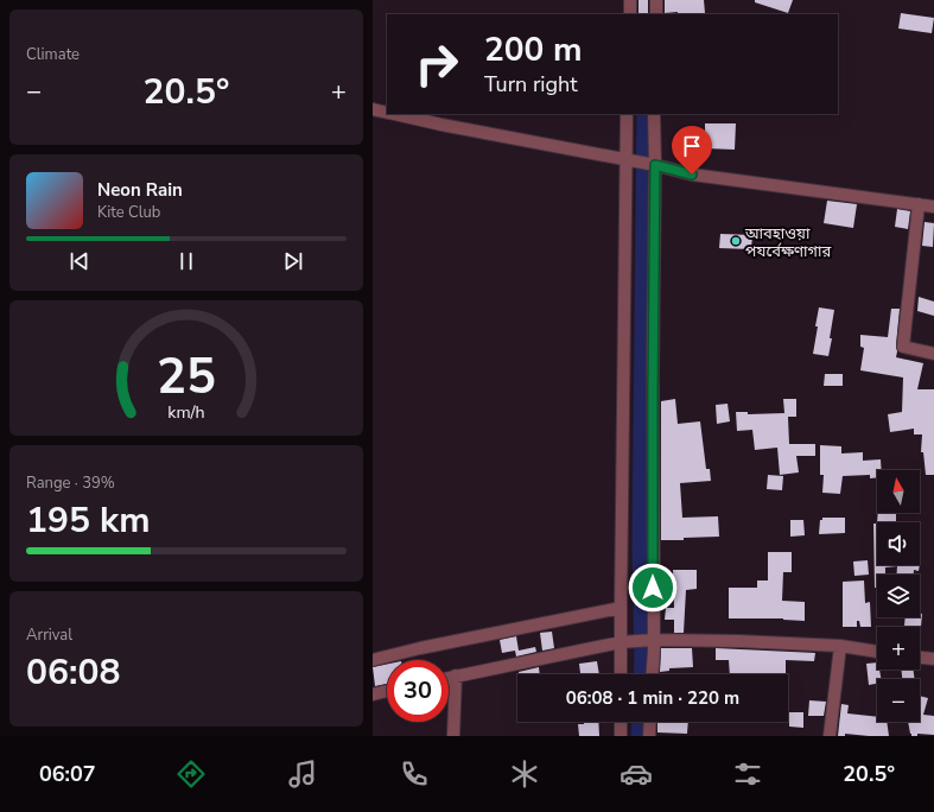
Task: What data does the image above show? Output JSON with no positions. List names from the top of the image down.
{
  "places": ["আবহাওয়া পযর্বেক্ষণাগার"],
  "north": "top",
  "page": {
    "tile": [
      "Climate",
      ["Range · 39%", "195 km"],
      ["Arrival", "06:08"]
    ],
    "turn": ["200 m", "Turn right"],
    "heat": ["−", "20.5°", "+"],
    "song": ["Neon Rain", "Kite Club"],
    "map_buttons": ["+", "−"],
    "limit": "30",
    "trip": "06:08 · 1 min · 220 m",
    "tabs": ["06:07", "20.5°"],
    "gauge": ["25", "km/h"]
  }
}
